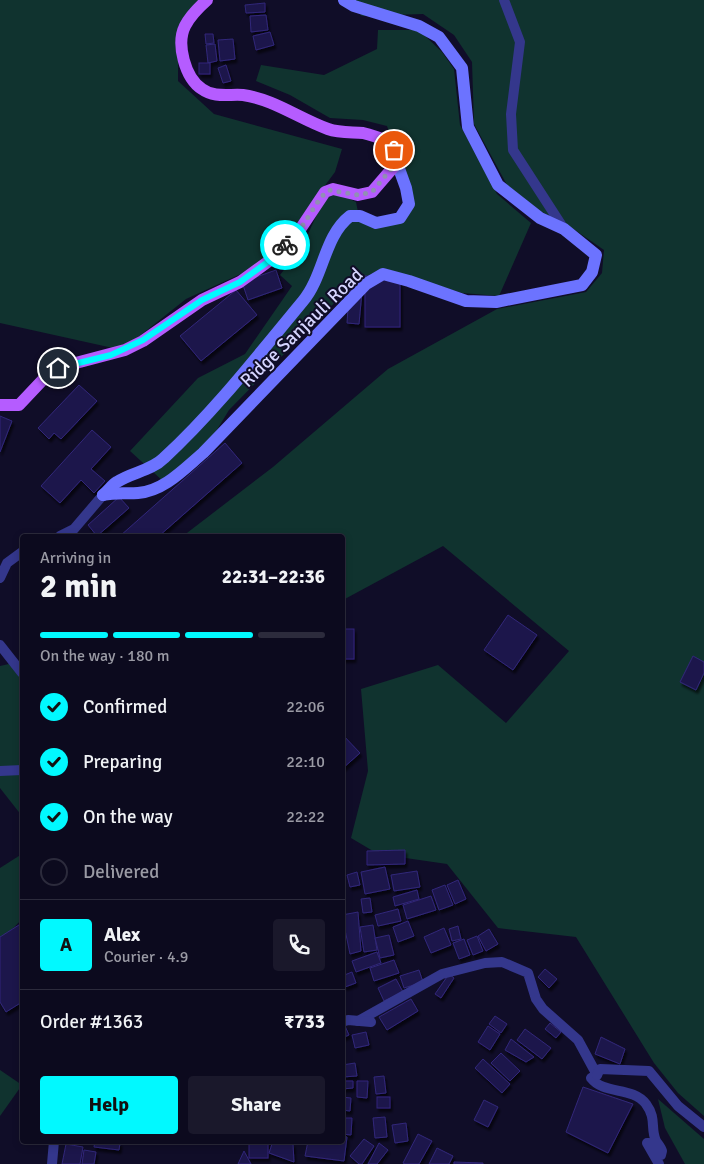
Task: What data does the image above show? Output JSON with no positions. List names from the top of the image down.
{
  "streets": {
    "street": ["Ridge Sanjauli Road"]
  },
  "page": {
    "heading": ["2 min", "Arriving in", "22:31–22:36"],
    "panel": [
      "Alex",
      "Courier · 4.9",
      "Order #1363",
      "₹733"
    ],
    "bar": "On the way · 180 m",
    "list": [
      ["Confirmed", "22:06"],
      ["Preparing", "22:10"],
      ["On the way", "22:22"],
      "Delivered"
    ],
    "round": "A",
    "buttons": ["Help", "Share"]
  }
}
